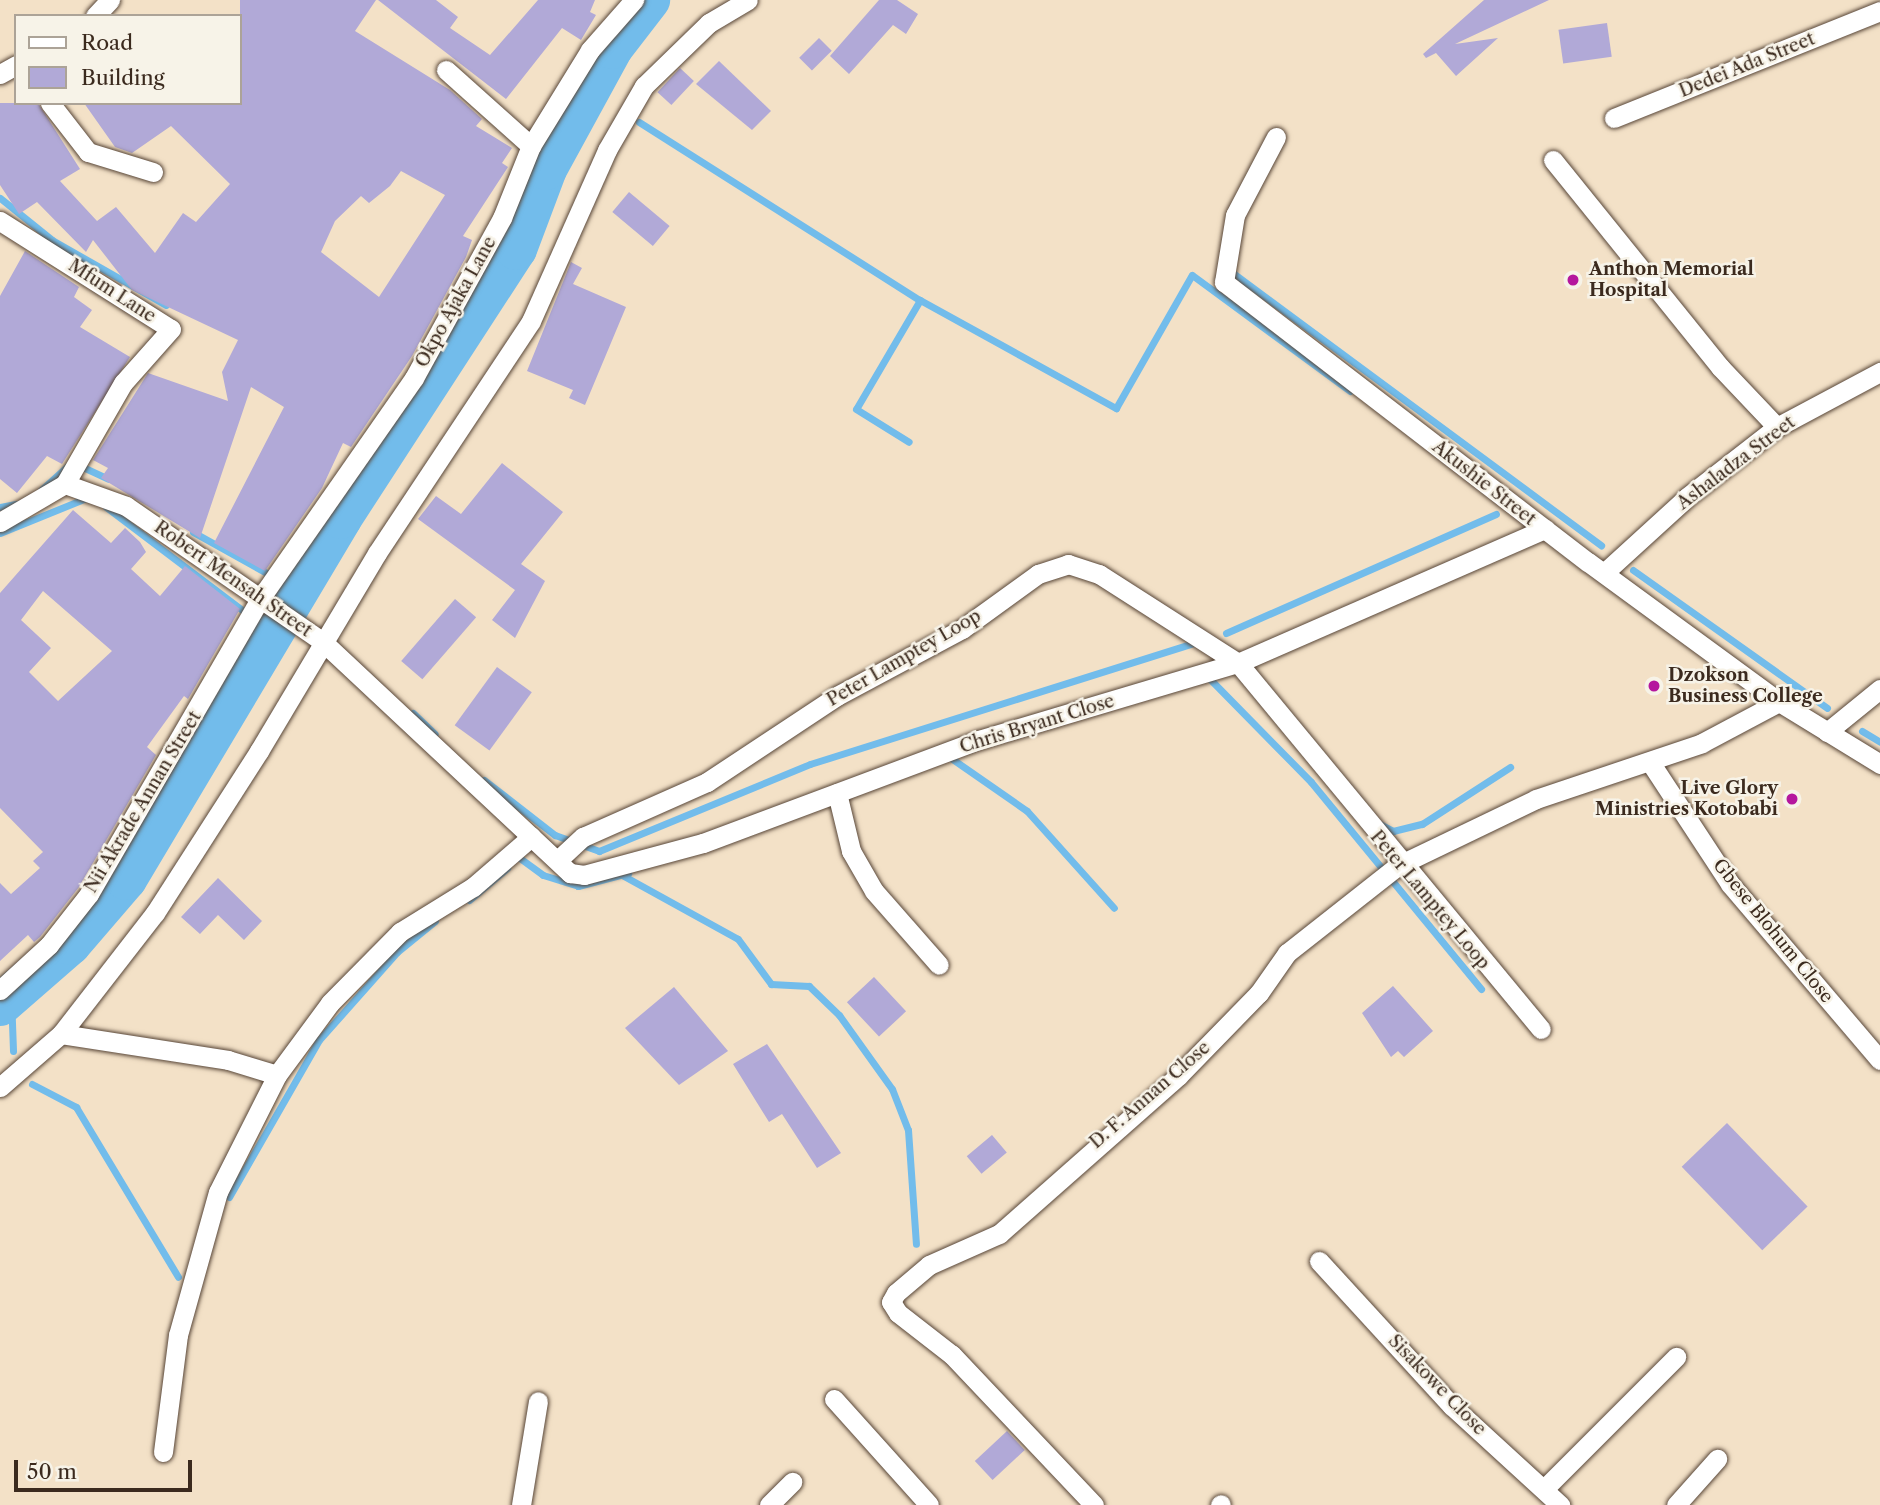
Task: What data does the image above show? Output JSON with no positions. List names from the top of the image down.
{
  "streets": {
    "street": [
      "Dedei Ada Street",
      "Mfum Lane",
      "Okpo Ajaka Lane",
      "Ashaladza Street",
      "Akushie Street",
      "Robert Mensah Street",
      "Peter Lamptey Loop",
      "Chris Bryant Close",
      "Nii Akrade Annan Street",
      "Gbese Blohum Close",
      "D. F. Annan Close",
      "Sisakowe Close"
    ]
  },
  "crossings": [
    ["Mfum Lane", "Robert Mensah Street"],
    ["Okpo Ajaka Lane", "Robert Mensah Street"],
    ["Okpo Ajaka Lane", "Nii Akrade Annan Street"],
    ["Ashaladza Street", "Akushie Street"],
    ["Akushie Street", "Chris Bryant Close"],
    ["Akushie Street", "D. F. Annan Close"],
    ["Robert Mensah Street", "Chris Bryant Close"],
    ["Robert Mensah Street", "Nii Akrade Annan Street"],
    ["Peter Lamptey Loop", "Chris Bryant Close"],
    ["Peter Lamptey Loop", "D. F. Annan Close"],
    ["Gbese Blohum Close", "D. F. Annan Close"]
  ],
  "places": ["Anthon Memorial Hospital", "Dzokson Business College", "Live Glory Ministries Kotobabi"],
  "legend": ["Road", "Building"],
  "scale_bar": "50 m"
}
